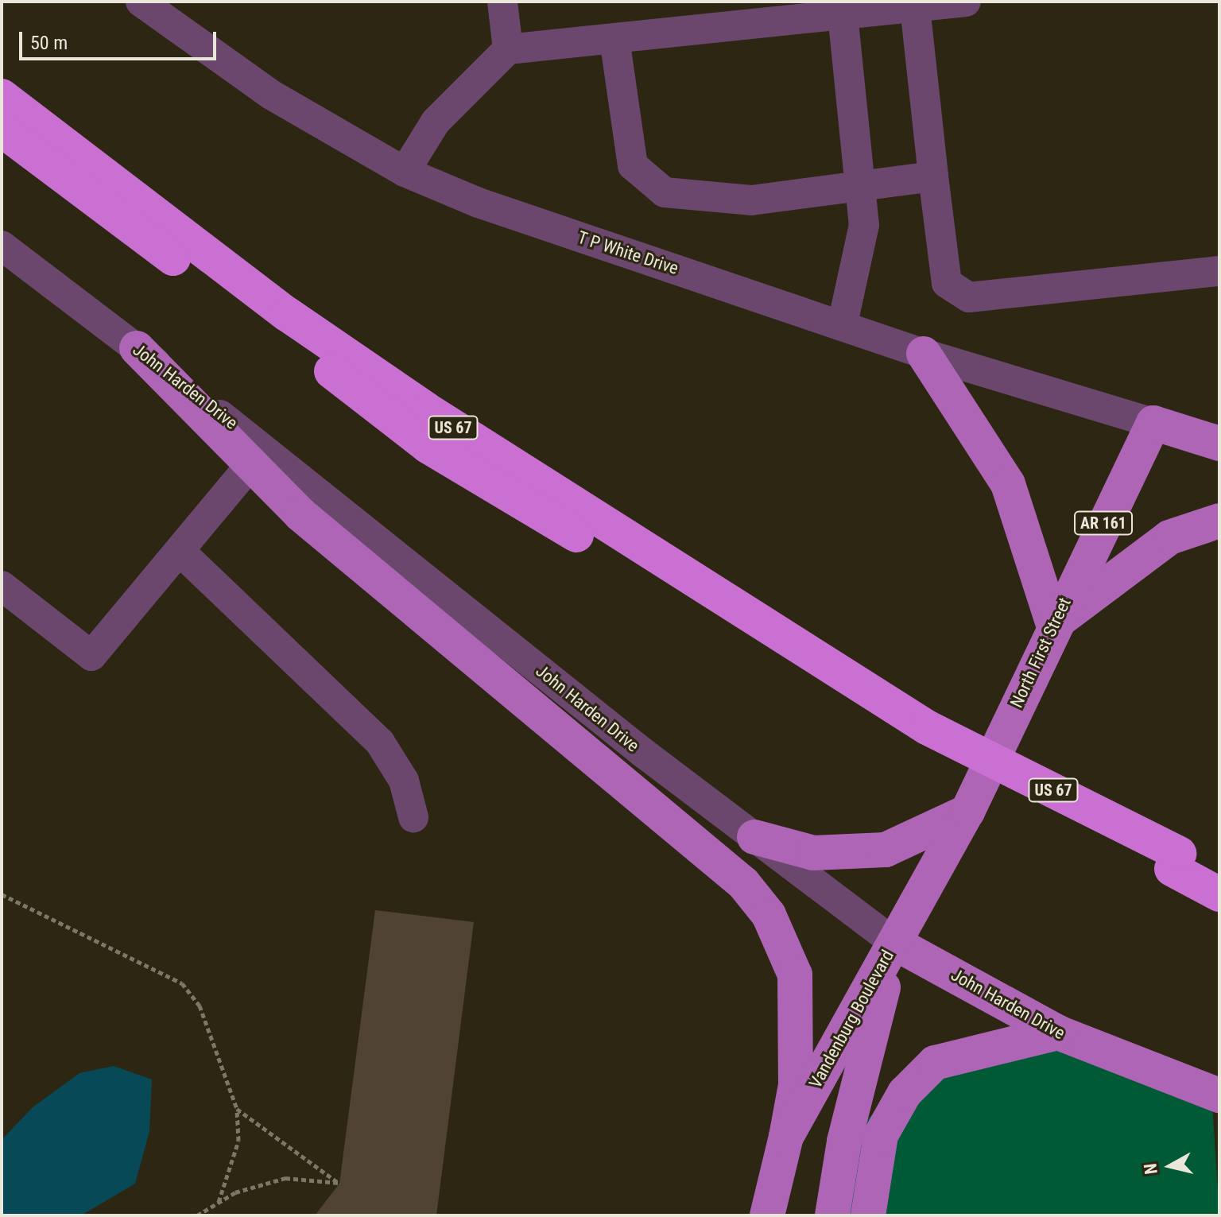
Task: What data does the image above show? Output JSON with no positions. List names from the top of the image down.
{
  "streets": {
    "highway": ["US 67"],
    "main road": [
      "John Harden Drive",
      "AR 161",
      "North First Street",
      "Vandenburg Boulevard"
    ],
    "street": ["T P White Drive"]
  },
  "crossings": [
    ["T P White Drive", "North First Street"],
    ["John Harden Drive", "North First Street"],
    ["John Harden Drive", "Vandenburg Boulevard"],
    ["North First Street", "Vandenburg Boulevard"]
  ],
  "scale_bar": "50 m",
  "north": "left"
}
